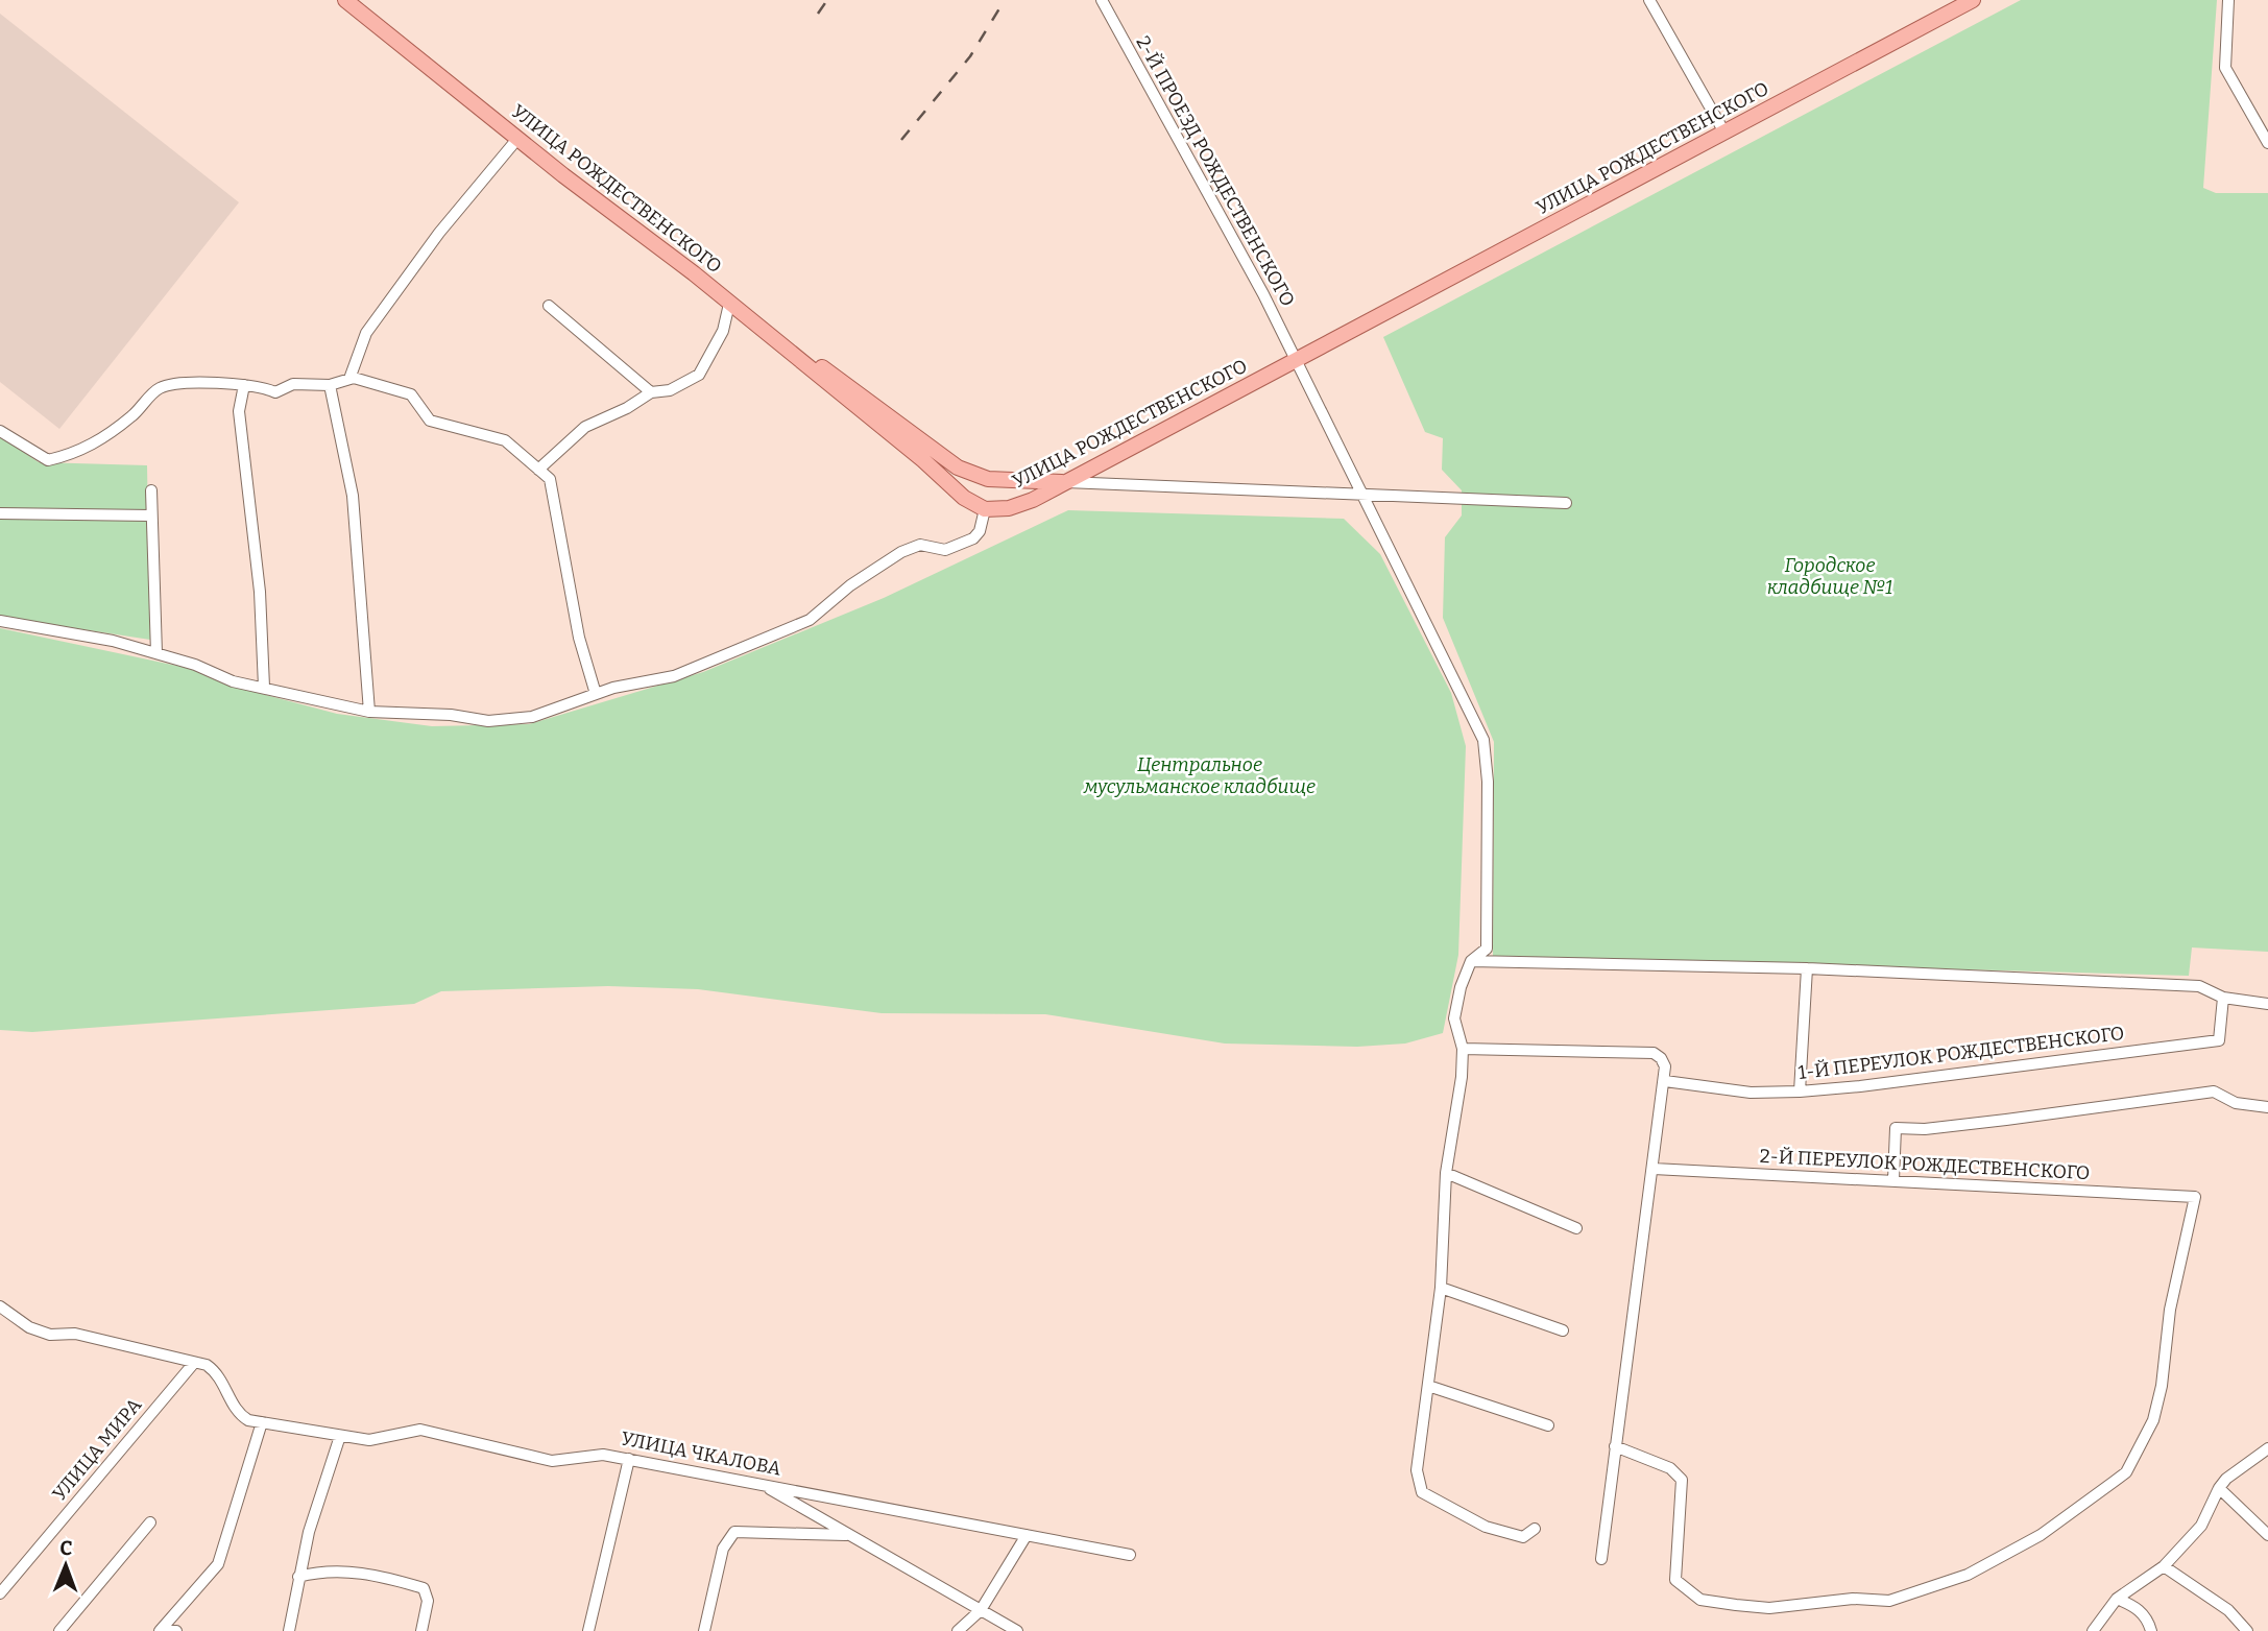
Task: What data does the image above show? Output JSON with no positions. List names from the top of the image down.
{
  "streets": {
    "main road": ["УЛИЦА РОЖДЕСТВЕНСКОГО"],
    "street": [
      "2-Й ПРОЕЗД РОЖДЕСТВЕНСКОГО",
      "1-Й ПЕРЕУЛОК РОЖДЕСТВЕНСКОГО",
      "2-Й ПЕРЕУЛОК РОЖДЕСТВЕНСКОГО",
      "УЛИЦА МИРА",
      "УЛИЦА ЧКАЛОВА"
    ]
  },
  "crossings": [
    ["УЛИЦА РОЖДЕСТВЕНСКОГО", "2-Й ПРОЕЗД РОЖДЕСТВЕНСКОГО"],
    ["УЛИЦА МИРА", "УЛИЦА ЧКАЛОВА"]
  ],
  "parks": ["Городское кладбище №1", "Центральное мусульманское кладбище"],
  "north": "top"
}
